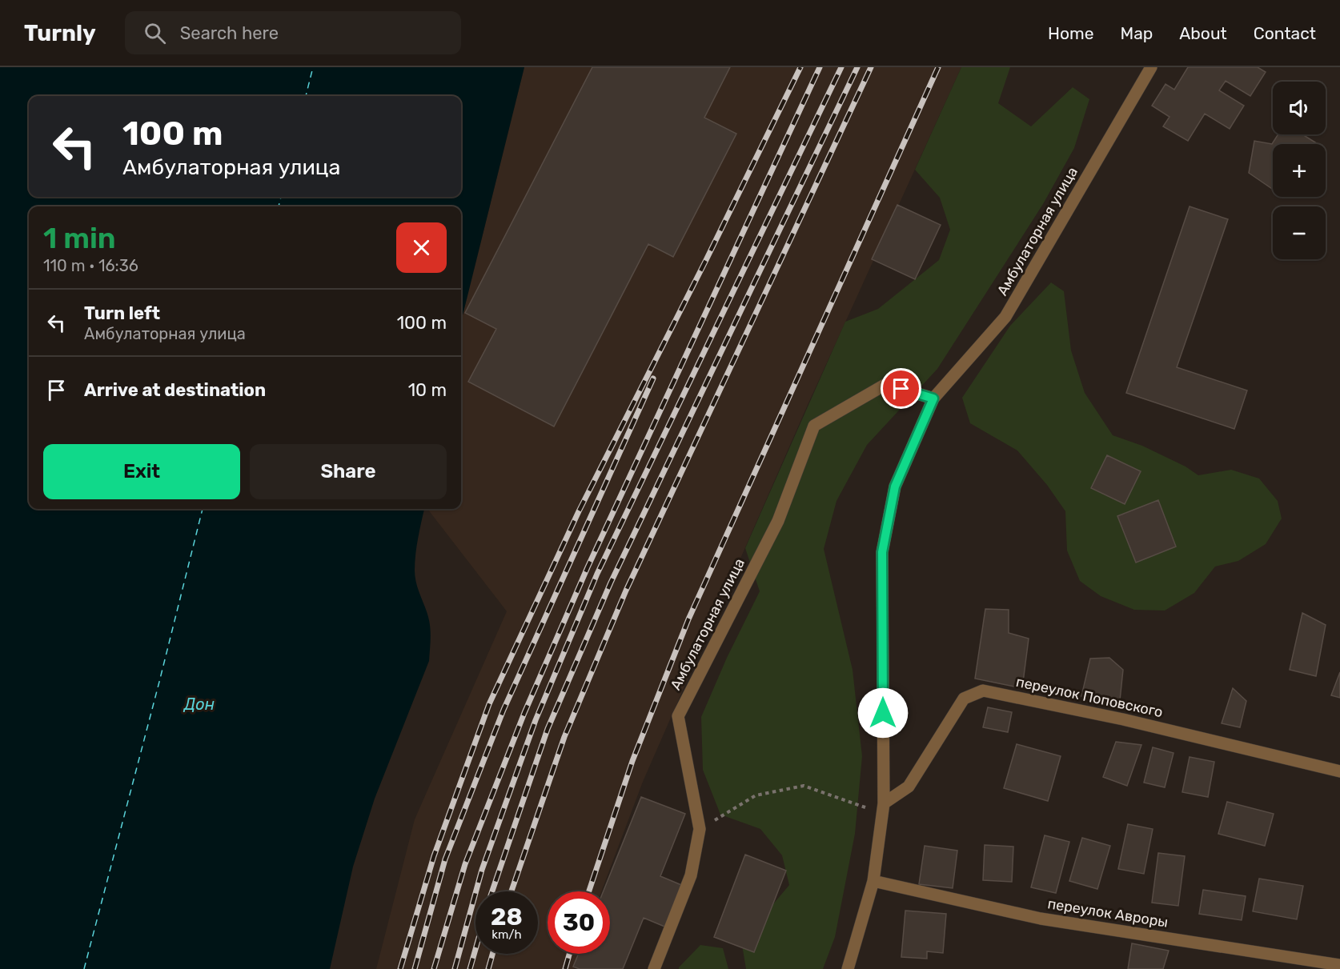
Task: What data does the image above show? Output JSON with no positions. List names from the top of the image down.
{
  "streets": {
    "street": ["Амбулаторная улица", "переулок Поповского", "переулок Авроры"]
  },
  "crossings": [
    ["Амбулаторная улица", "переулок Поповского"],
    ["Амбулаторная улица", "переулок Авроры"]
  ],
  "water": ["Дон"],
  "page": {
    "header": "Turnly",
    "search": "Search here",
    "nav": [
      "Home",
      "Map",
      "About",
      "Contact"
    ],
    "map_buttons": ["+", "−"],
    "turn": ["100 m", "Амбулаторная улица"],
    "heading": ["1 min", "110 m · 16:36"],
    "list": [
      {
        "name": "Turn left",
        "note": "Амбулаторная улица",
        "value": "100 m"
      },
      {
        "name": "Arrive at destination",
        "value": "10 m"
      }
    ],
    "buttons": ["Exit", "Share"],
    "speed": "28 km/h",
    "limit": "30"
  }
}
